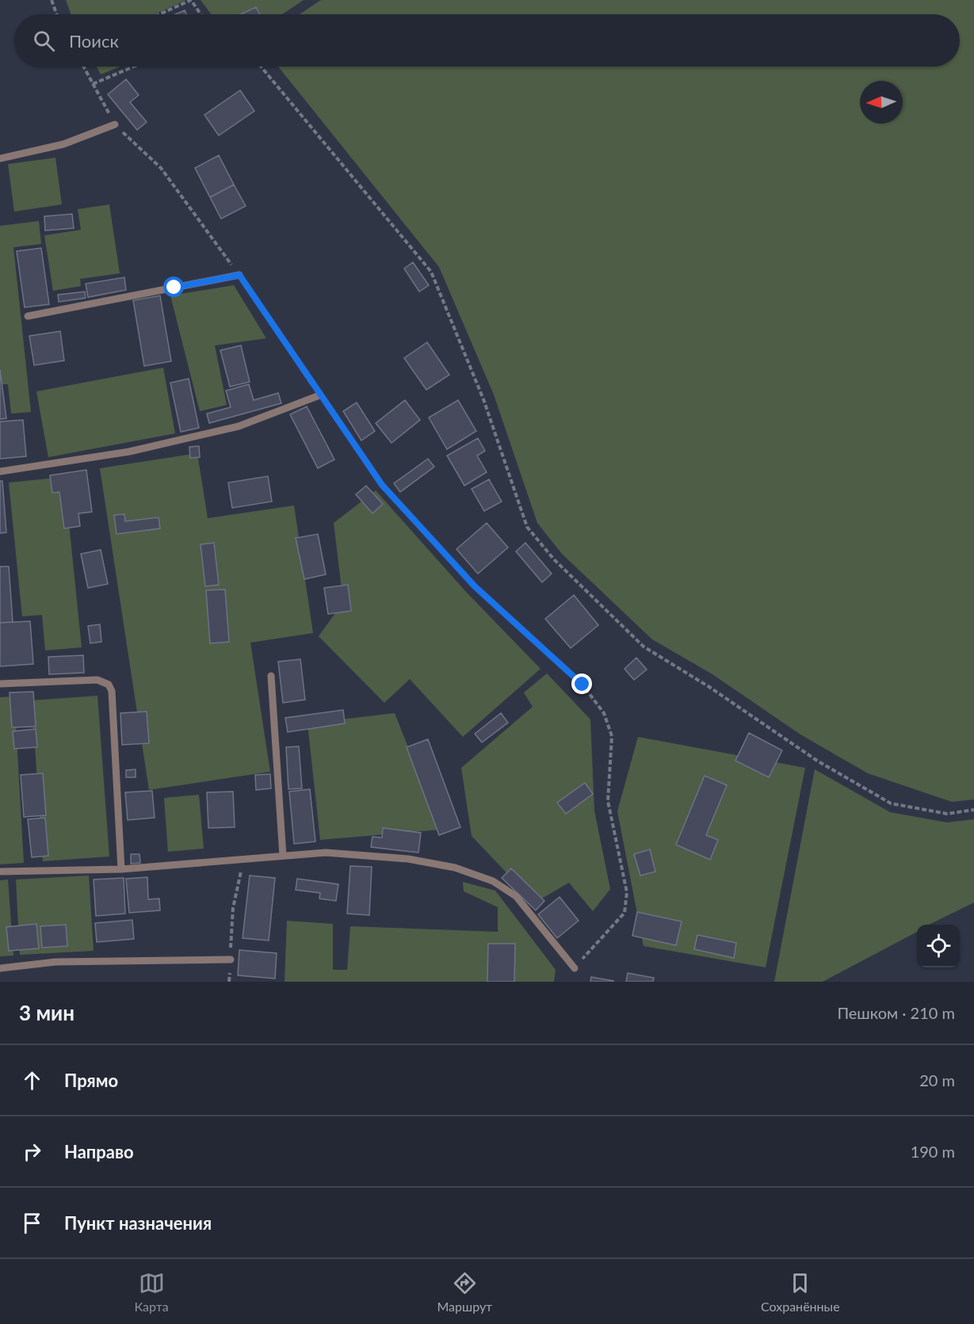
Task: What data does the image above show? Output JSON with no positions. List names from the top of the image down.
{
  "north": "left",
  "page": {
    "search": "Поиск",
    "heading": ["3 мин", "Пешком · 210 m"],
    "list": [
      ["Прямо", "20 m"],
      ["Направо", "190 m"],
      "Пункт назначения"
    ],
    "nav": ["Карта", "Маршрут", "Сохранённые"]
  }
}
